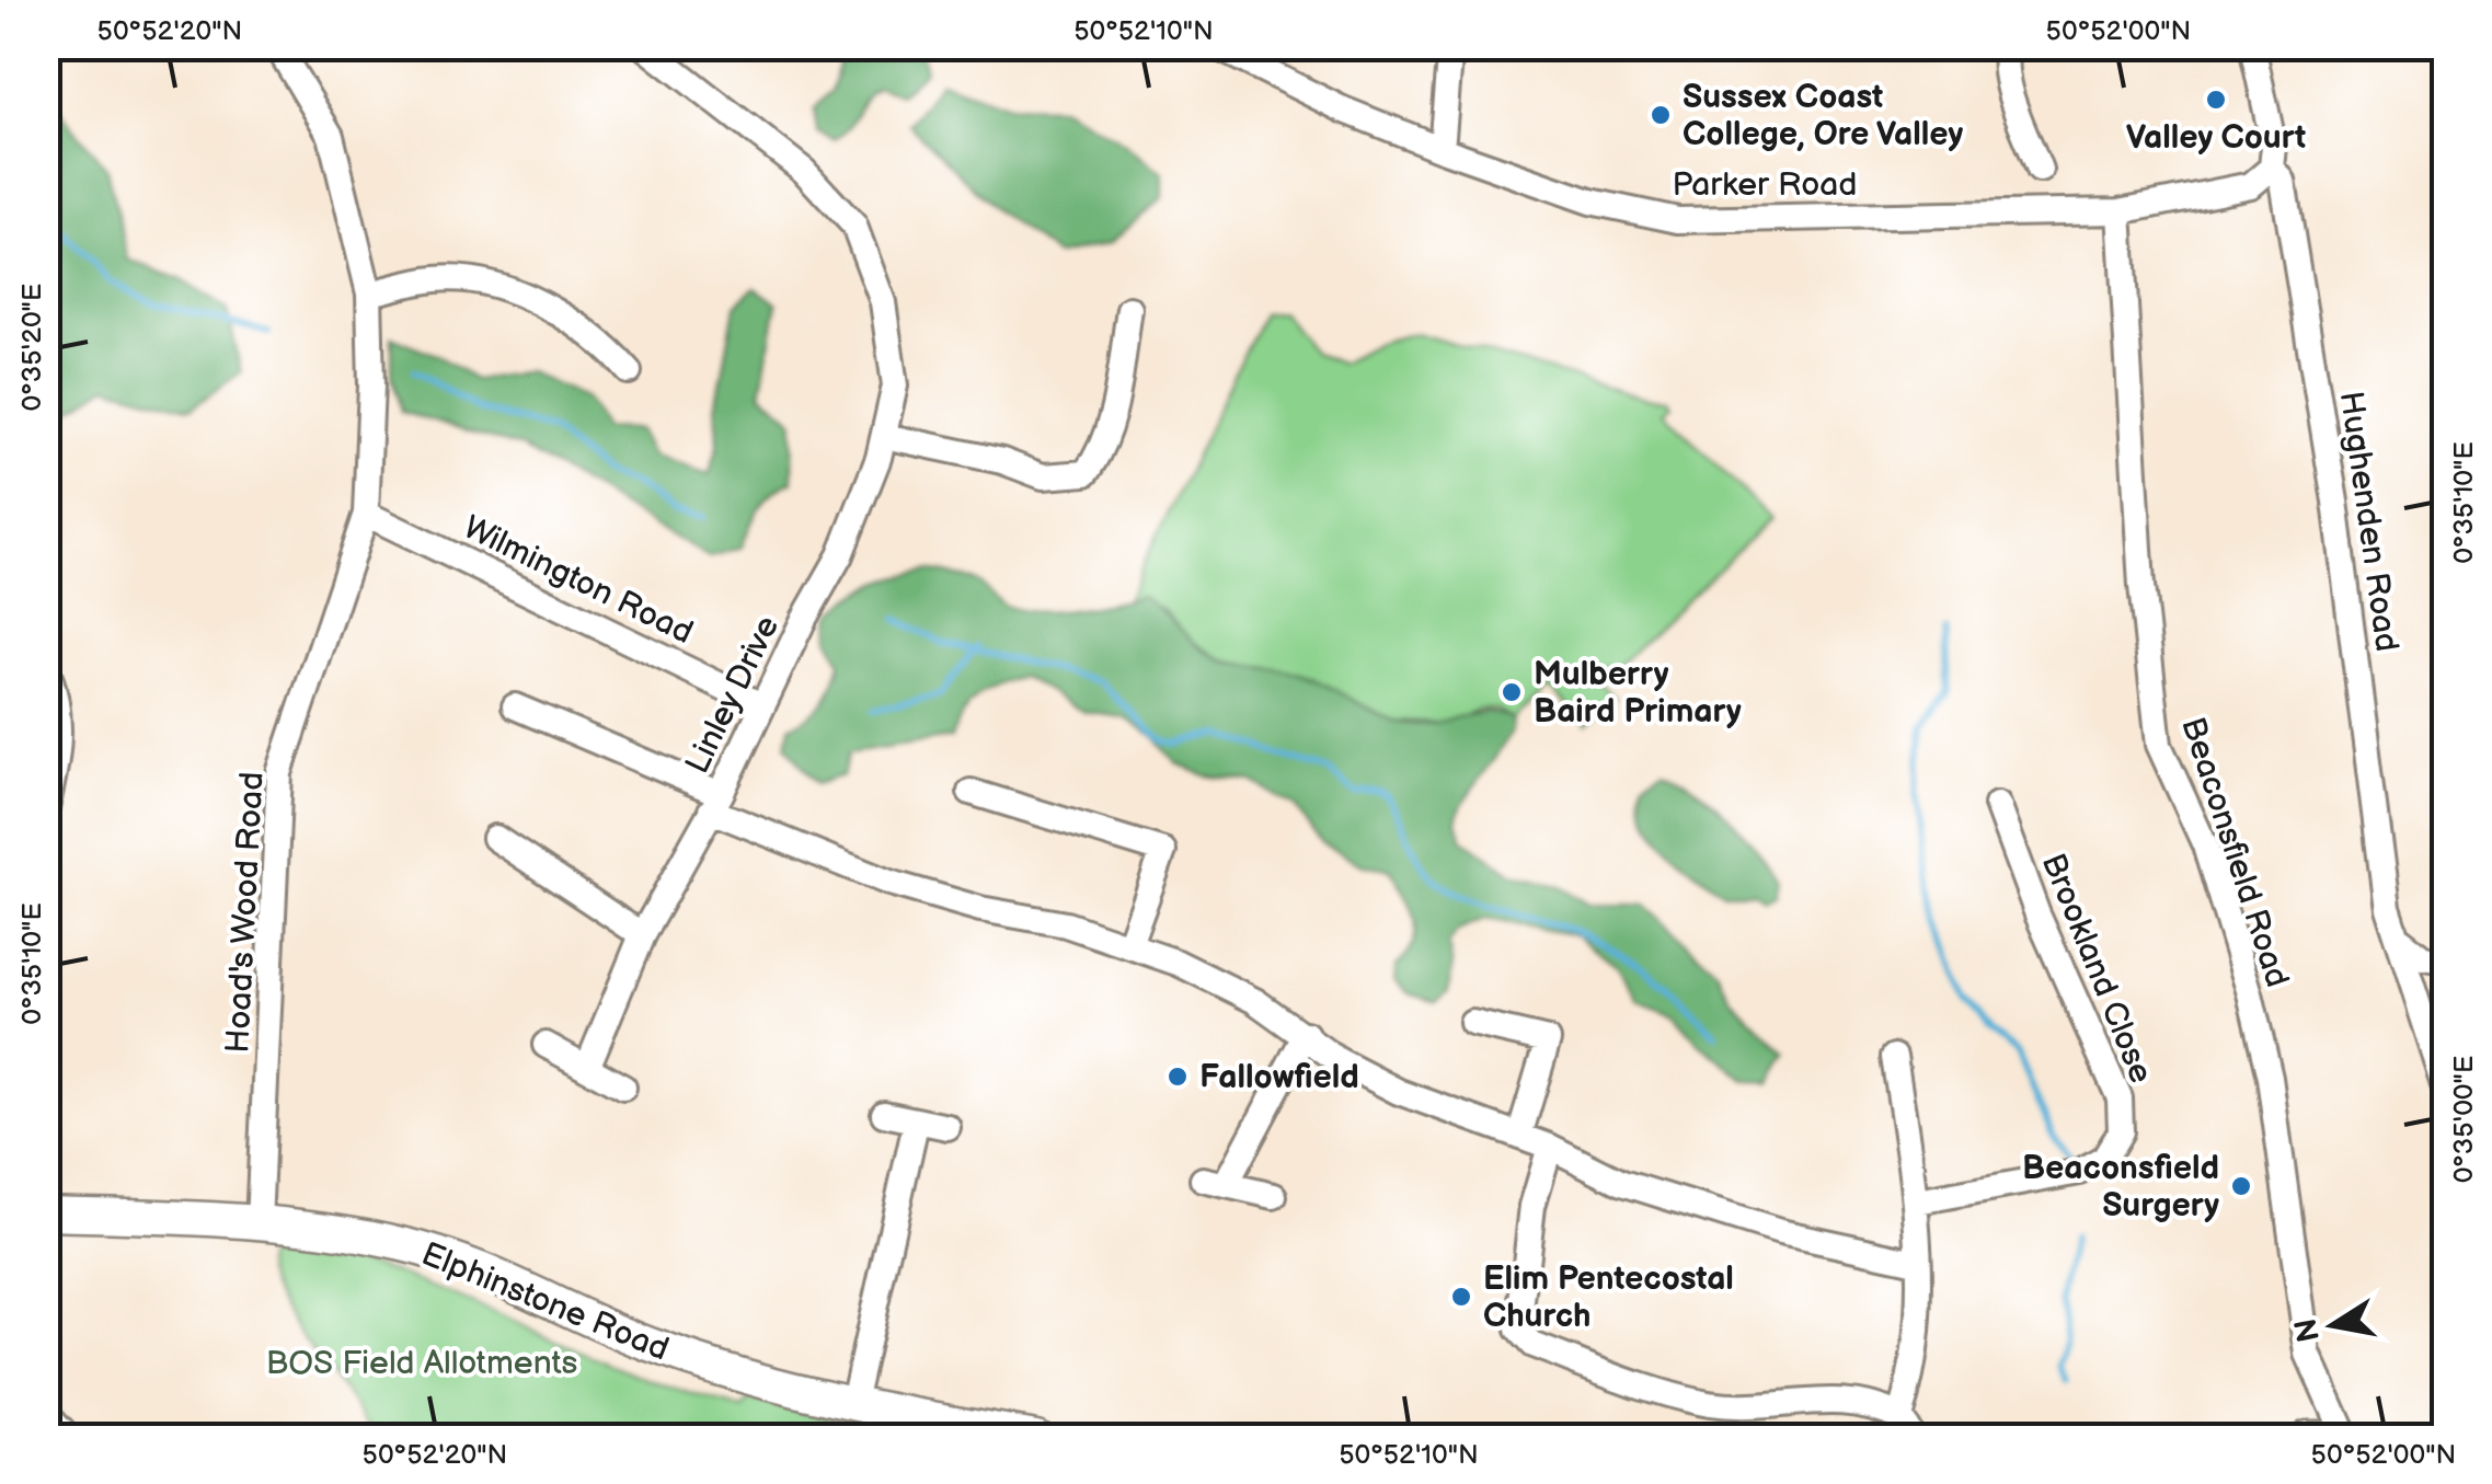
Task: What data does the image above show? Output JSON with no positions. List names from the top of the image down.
{
  "streets": {
    "street": [
      "Parker Road",
      "Hughenden Road",
      "Wilmington Road",
      "Linley Drive",
      "Beaconsfield Road",
      "Hoad's Wood Road",
      "Brookland Close",
      "Elphinstone Road"
    ]
  },
  "crossings": [
    ["Parker Road", "Hughenden Road"],
    ["Parker Road", "Beaconsfield Road"],
    ["Wilmington Road", "Linley Drive"],
    ["Wilmington Road", "Hoad's Wood Road"],
    ["Hoad's Wood Road", "Elphinstone Road"]
  ],
  "parks": ["BOS Field Allotments"],
  "places": [
    "Valley Court",
    "Sussex Coast College, Ore Valley",
    "Mulberry Baird Primary",
    "Fallowfield",
    "Beaconsfield Surgery",
    "Elim Pentecostal Church"
  ],
  "north": "left",
  "coordinates": [
    "50°52'20\"N",
    "50°52'10\"N",
    "50°52'00\"N",
    "0°35'20\"E",
    "0°35'10\"E",
    "0°35'00\"E"
  ]
}
